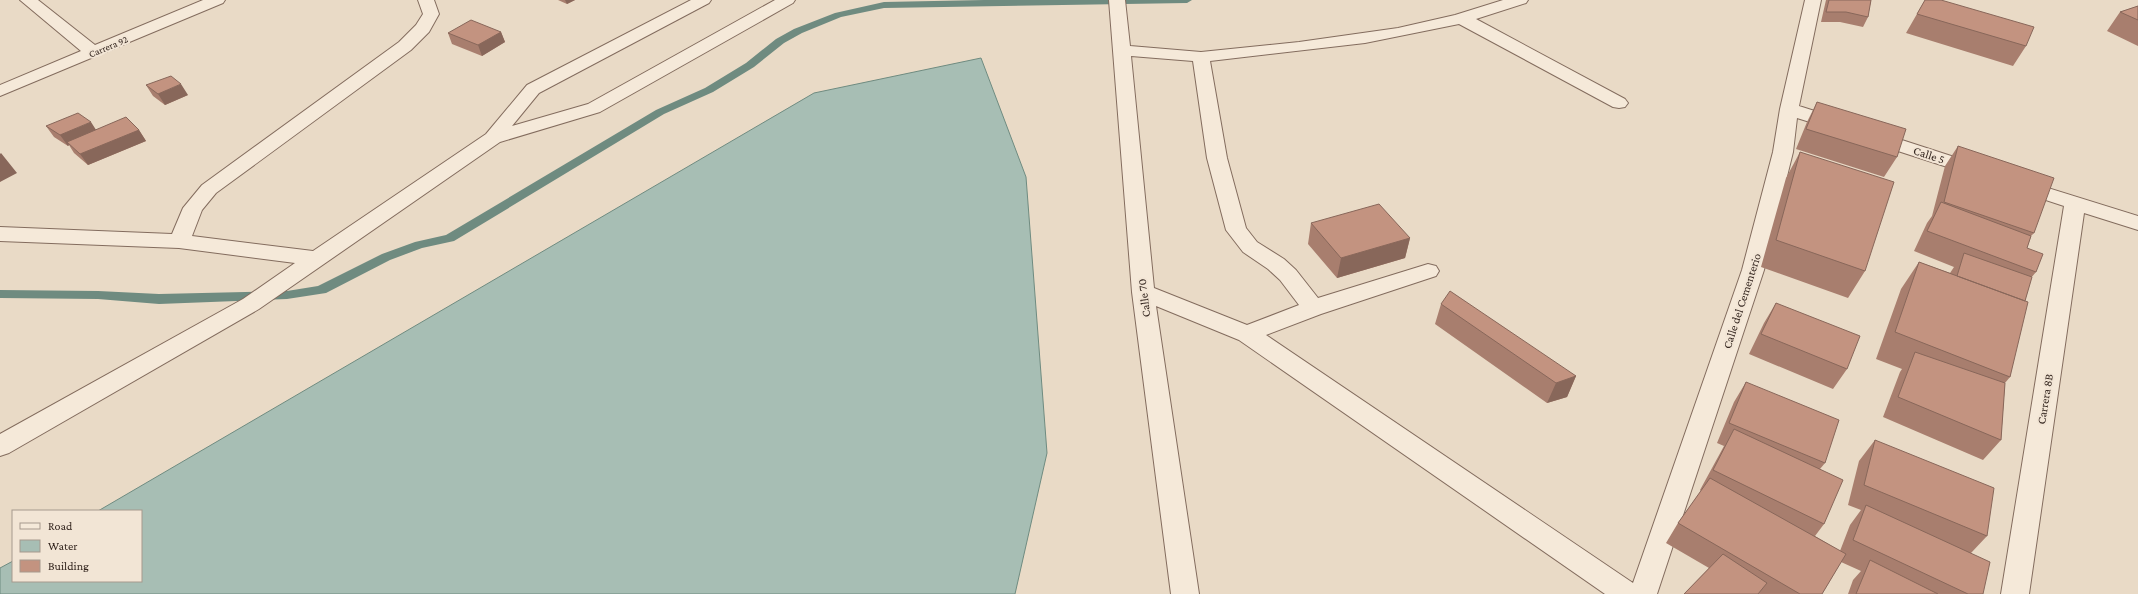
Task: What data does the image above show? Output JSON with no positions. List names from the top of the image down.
{
  "streets": {
    "street": [
      "Carrera 92",
      "Calle 5",
      "Calle 70",
      "Calle del Cementerio",
      "Carrera 8B"
    ]
  },
  "crossings": [
    ["Calle 5", "Calle del Cementerio"],
    ["Calle 5", "Carrera 8B"]
  ],
  "legend": ["Road", "Water", "Building"]
}
